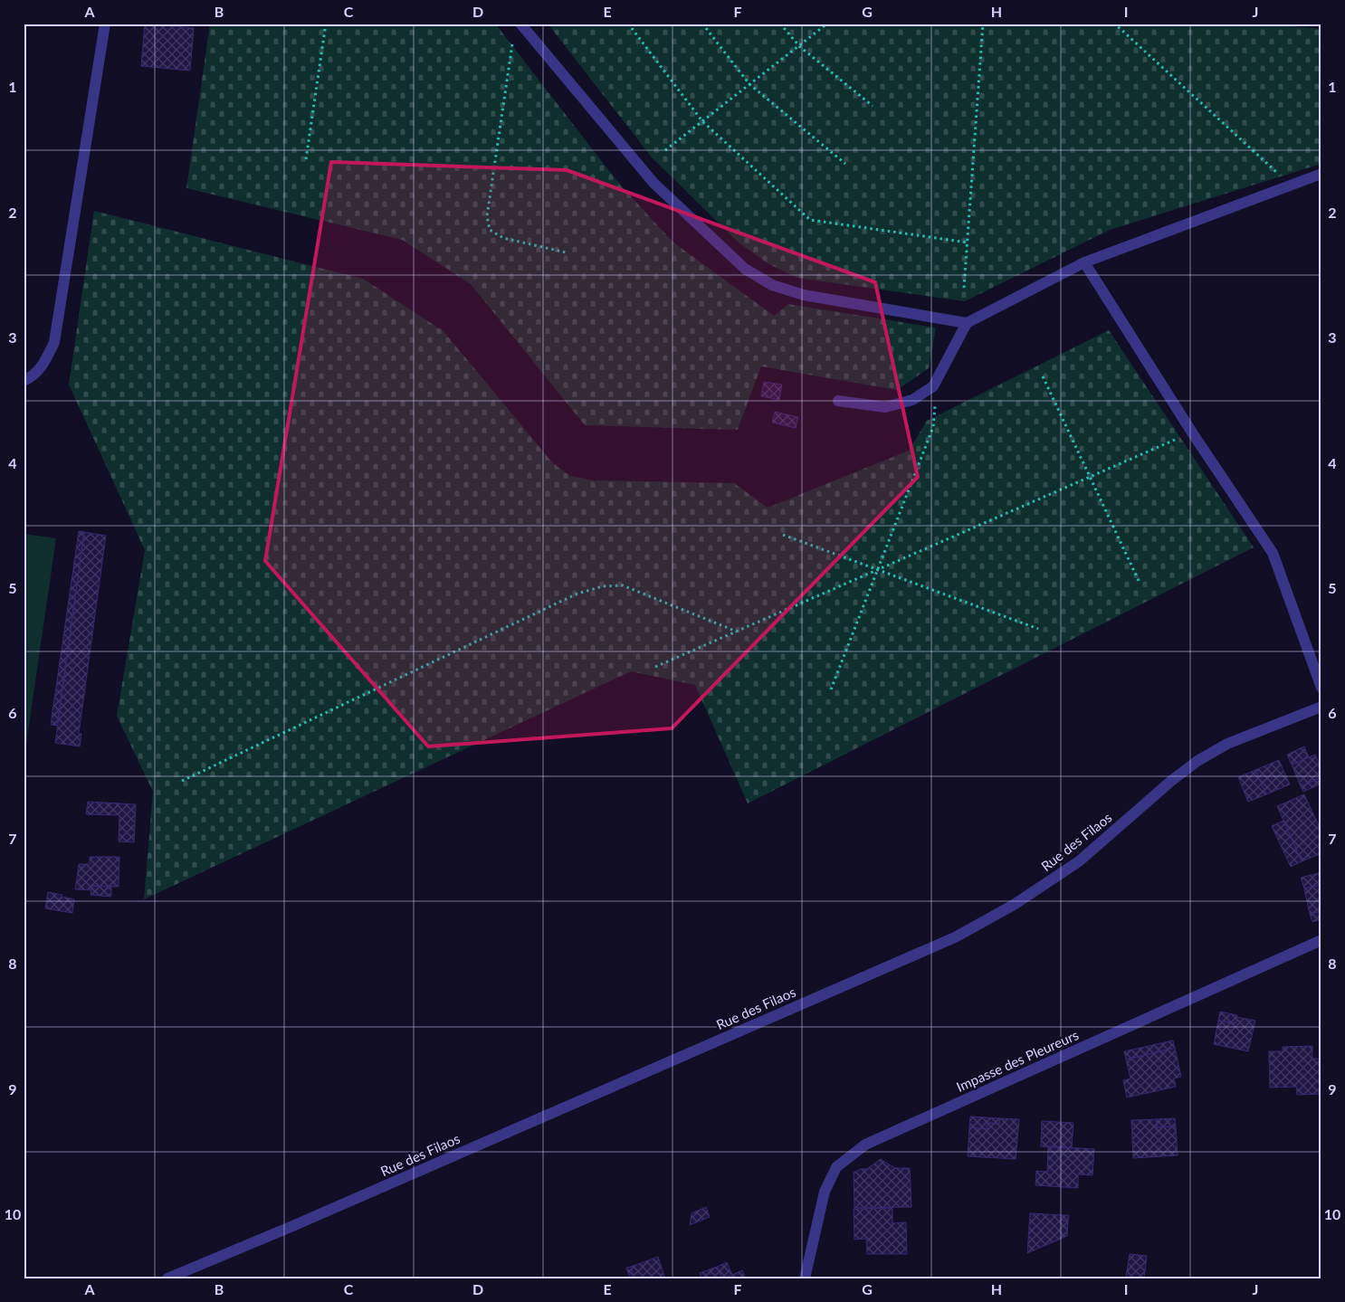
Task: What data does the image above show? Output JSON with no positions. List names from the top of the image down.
{
  "streets": {
    "street": ["Rue des Filaos", "Impasse des Pleureurs"]
  },
  "grid": {
    "columns": [
      "A",
      "B",
      "C",
      "D",
      "E",
      "F",
      "G",
      "H",
      "I",
      "J"
    ],
    "rows": [
      "1",
      "2",
      "3",
      "4",
      "5",
      "6",
      "7",
      "8",
      "9",
      "10"
    ]
  }
}
